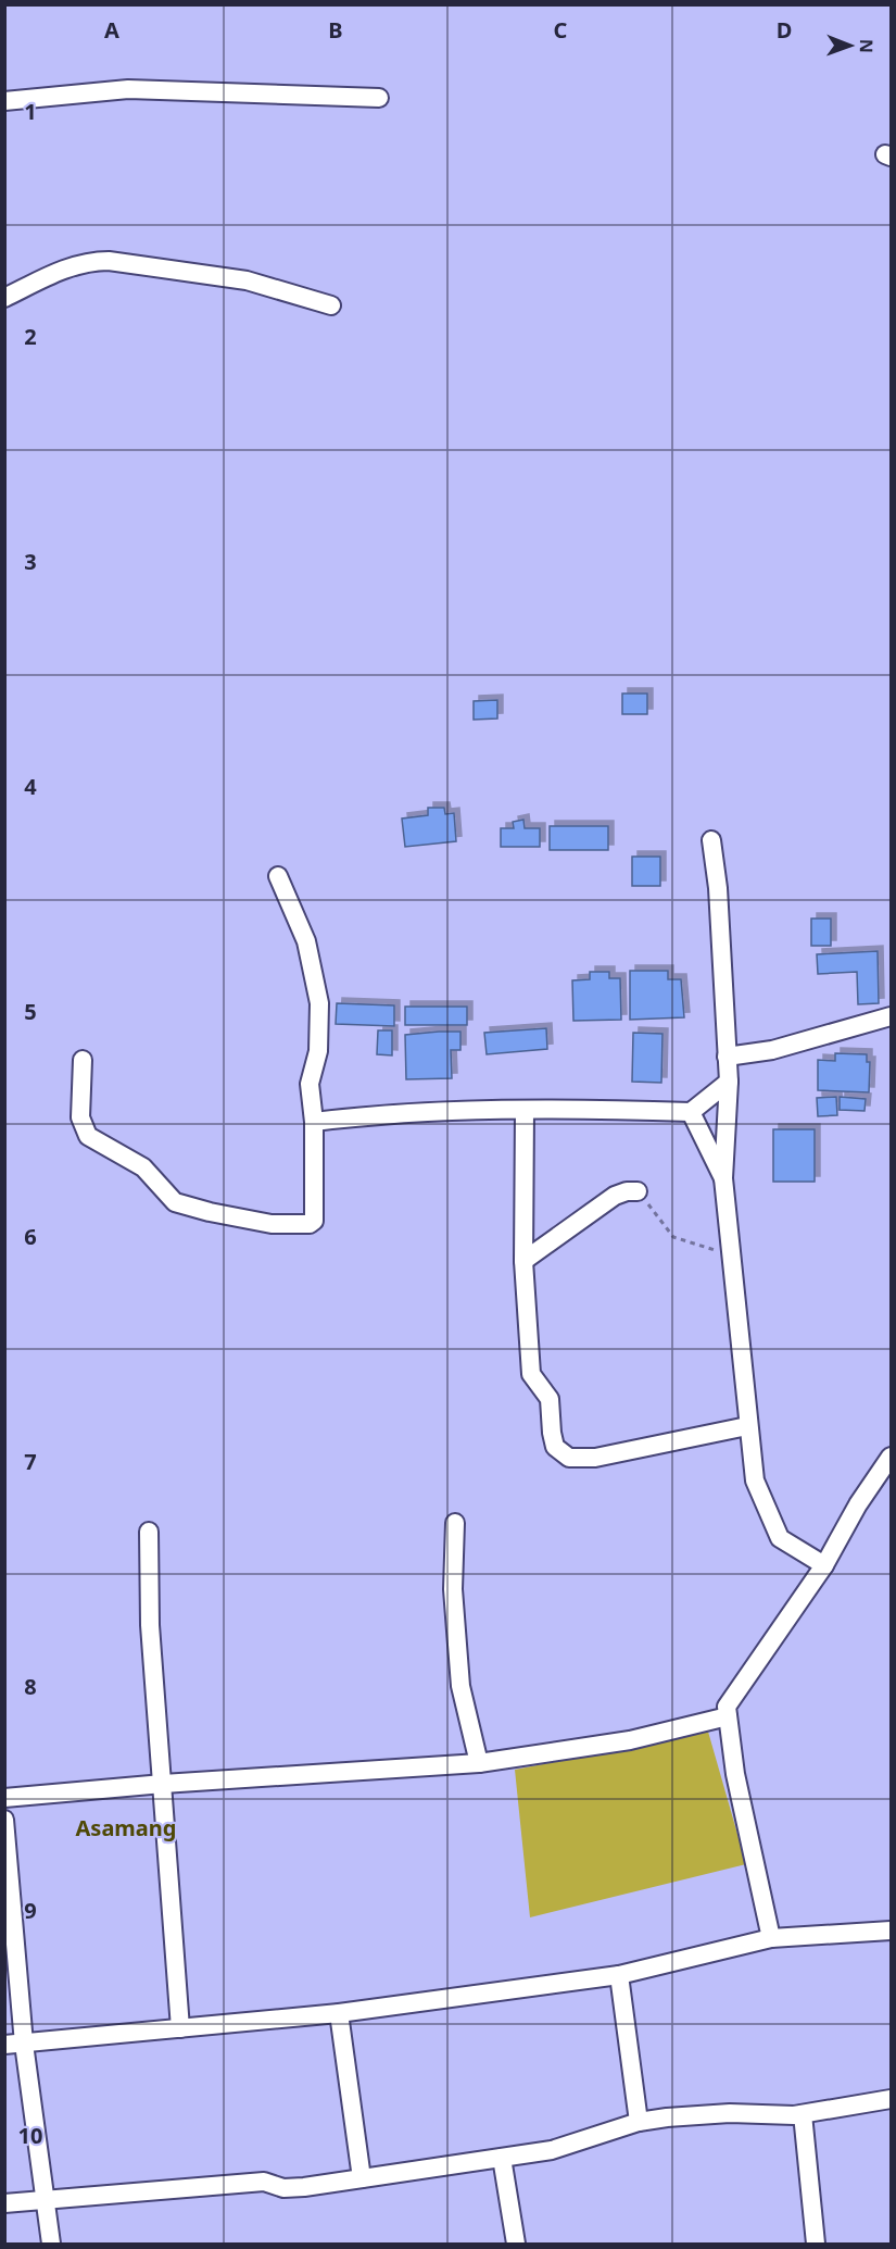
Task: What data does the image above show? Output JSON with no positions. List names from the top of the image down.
{
  "districts": ["Asamang"],
  "north": "right",
  "grid": {
    "columns": [
      "A",
      "B",
      "C",
      "D"
    ],
    "rows": [
      "1",
      "2",
      "3",
      "4",
      "5",
      "6",
      "7",
      "8",
      "9",
      "10"
    ]
  }
}
